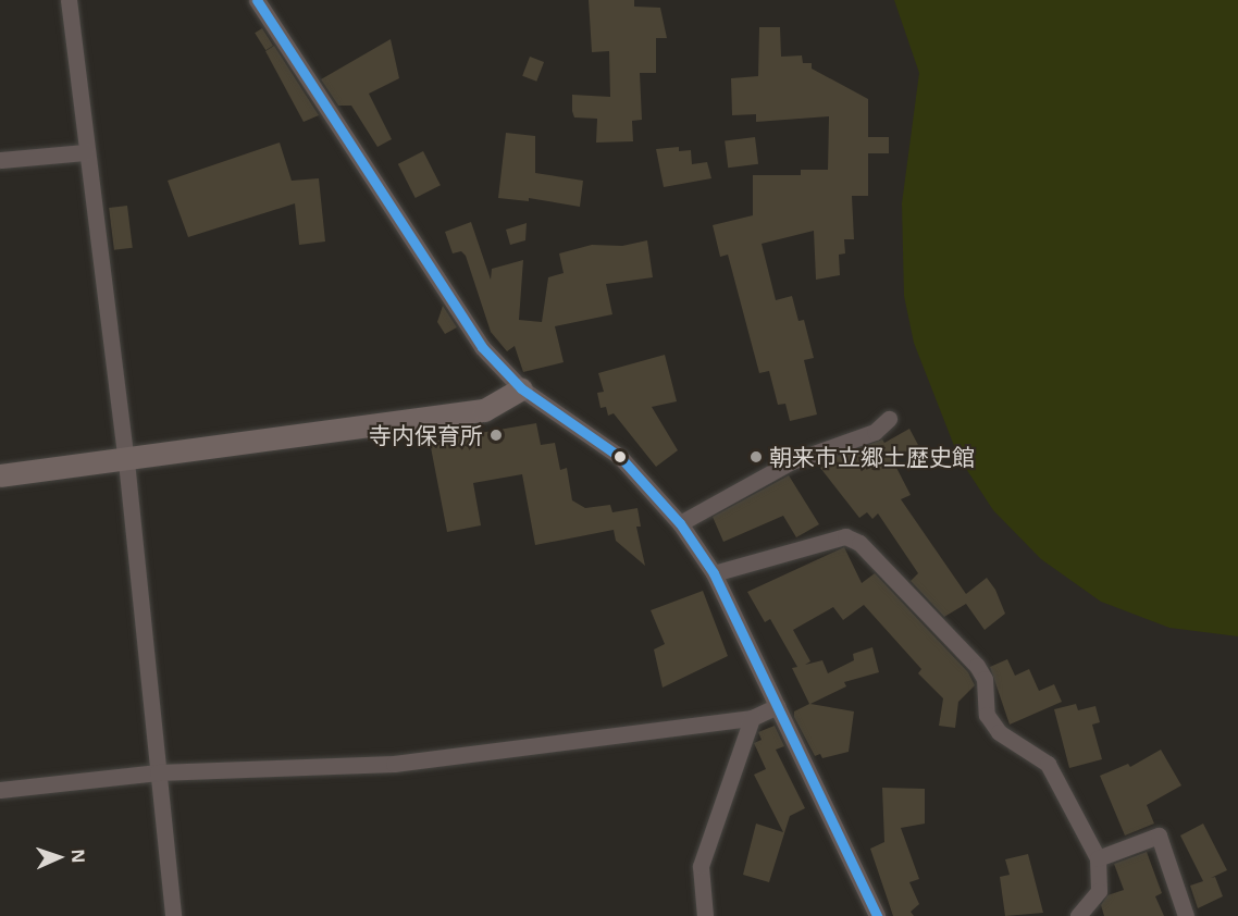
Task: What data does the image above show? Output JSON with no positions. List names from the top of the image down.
{
  "places": ["寺内保育所", "朝来市立郷土歴史館"],
  "north": "right"
}
